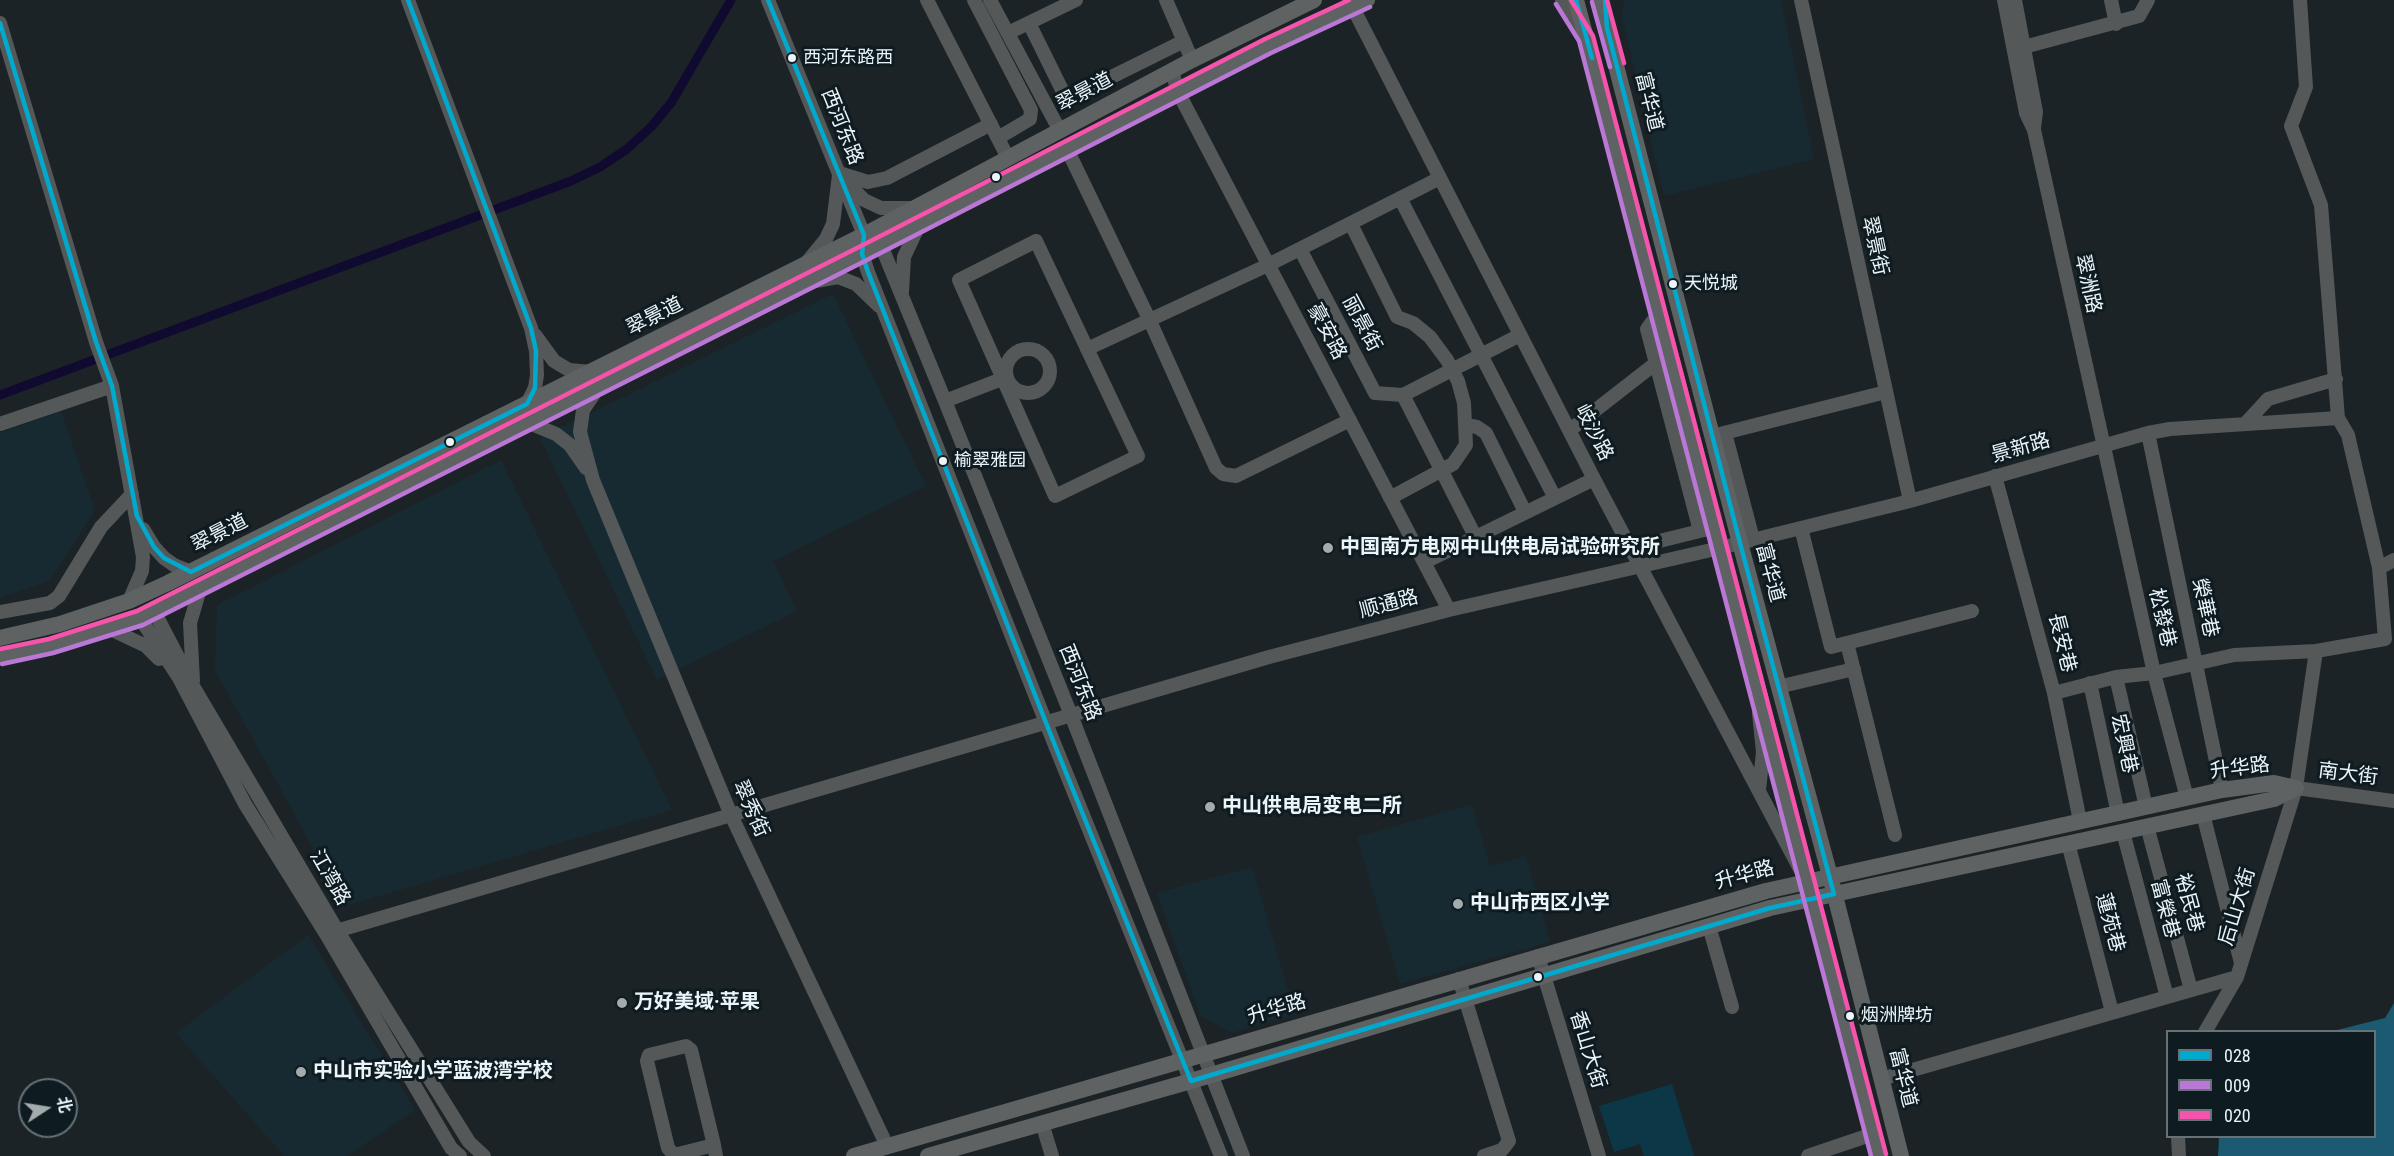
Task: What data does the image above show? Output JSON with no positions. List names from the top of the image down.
{
  "streets": {
    "main road": ["翠景道", "富华道", "升华路"],
    "street": [
      "西河东路",
      "翠景街",
      "翠洲路",
      "丽景街",
      "豪安路",
      "岐沙路",
      "景新路",
      "顺通路",
      "榮華巷",
      "松發巷",
      "長安巷",
      "宏興巷",
      "南大街",
      "翠秀街",
      "江湾路",
      "裕民巷",
      "后山大街",
      "富榮巷",
      "蓮苑巷",
      "香山大街"
    ]
  },
  "crossings": [
    ["翠景道", "西河东路"],
    ["翠景道", "豪安路"],
    ["翠景道", "岐沙路"],
    ["翠景道", "江湾路"],
    ["富华道", "岐沙路"],
    ["富华道", "景新路"],
    ["富华道", "顺通路"],
    ["富华道", "升华路"],
    ["西河东路", "顺通路"],
    ["西河东路", "升华路"],
    ["翠景街", "景新路"],
    ["翠洲路", "景新路"],
    ["翠洲路", "松發巷"],
    ["豪安路", "顺通路"],
    ["岐沙路", "顺通路"],
    ["岐沙路", "升华路"],
    ["景新路", "顺通路"],
    ["景新路", "榮華巷"],
    ["景新路", "松發巷"],
    ["景新路", "長安巷"],
    ["顺通路", "翠秀街"],
    ["顺通路", "江湾路"],
    ["榮華巷", "升华路"],
    ["松發巷", "升华路"],
    ["長安巷", "升华路"],
    ["宏興巷", "升华路"],
    ["升华路", "南大街"],
    ["升华路", "翠秀街"],
    ["升华路", "裕民巷"],
    ["升华路", "后山大街"],
    ["升华路", "富榮巷"],
    ["升华路", "蓮苑巷"],
    ["升华路", "香山大街"],
    ["南大街", "后山大街"]
  ],
  "places": [
    "西河东路西",
    "天悦城",
    "榆翠雅园",
    "中国南方电网中山供电局试验研究所",
    "中山供电局变电二所",
    "中山市西区小学",
    "万好美域·苹果",
    "烟洲牌坊",
    "中山市实验小学蓝波湾学校"
  ],
  "lines": ["transit line 028", "transit line 020", "transit line 009"],
  "legend": ["028", "009", "020"],
  "north": "right"
}
